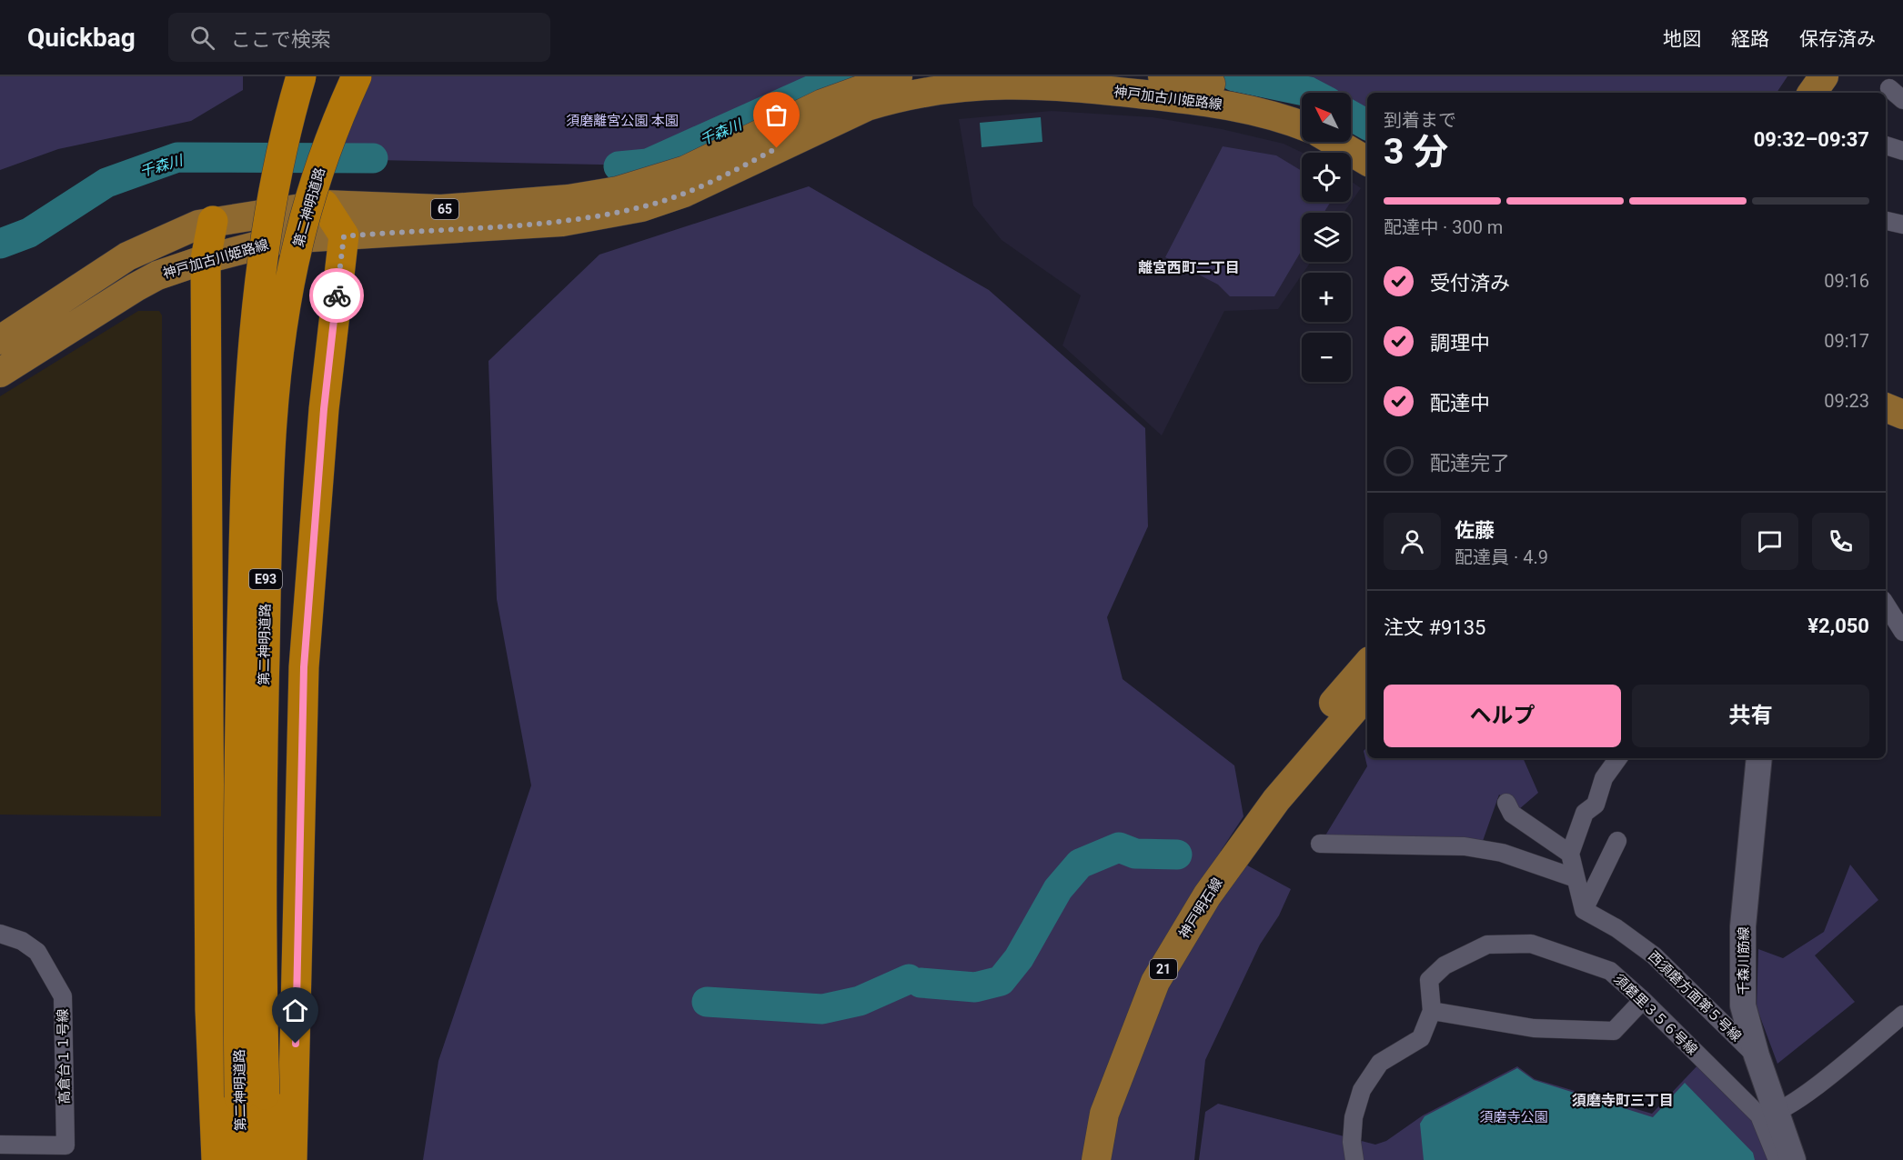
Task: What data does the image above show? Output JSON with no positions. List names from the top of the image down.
{
  "streets": {
    "highway": ["第二神明道路", "E93"],
    "main road": [
      "神戸加古川姫路線",
      "65",
      "神戸明石線",
      "21"
    ],
    "street": [
      "千森川筋線",
      "西須磨方面第５号線",
      "須磨里３５６号線",
      "高倉台１１号線"
    ]
  },
  "crossings": [
    ["千森川筋線", "西須磨方面第５号線"],
    ["千森川筋線", "須磨里３５６号線"]
  ],
  "districts": ["離宮西町二丁目", "須磨寺町三丁目"],
  "water": ["千森川"],
  "parks": ["須磨離宮公園 本園", "須磨寺公園"],
  "north": "top left",
  "page": {
    "header": "Quickbag",
    "search": "ここで検索",
    "nav": ["地図", "経路", "保存済み"],
    "map_buttons": ["+", "−"],
    "heading": ["3 分", "到着まで", "09:32–09:37"],
    "panel": [
      "佐藤",
      "配達員 · 4.9",
      "注文 #9135",
      "¥2,050"
    ],
    "bar": "配達中 · 300 m",
    "list": [
      ["受付済み", "09:16"],
      ["調理中", "09:17"],
      ["配達中", "09:23"],
      "配達完了"
    ],
    "buttons": ["ヘルプ", "共有"]
  }
}
